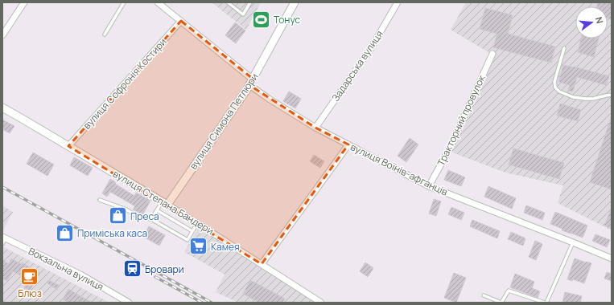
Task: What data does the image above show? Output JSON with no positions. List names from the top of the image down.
{
  "streets": {
    "street": [
      "Задарська вулиця",
      "вулиця Софронія Костири",
      "Тракторний провулок",
      "вулиця Симона Петлюри",
      "вулиця Воїнів-афганців",
      "вулиця Степана Бандери",
      "Вокзальна вулиця"
    ]
  },
  "crossings": [
    ["Задарська вулиця", "вулиця Воїнів-афганців"],
    ["вулиця Софронія Костири", "вулиця Воїнів-афганців"],
    ["вулиця Софронія Костири", "вулиця Степана Бандери"],
    ["Тракторний провулок", "вулиця Воїнів-афганців"],
    ["вулиця Симона Петлюри", "вулиця Воїнів-афганців"],
    ["вулиця Симона Петлюри", "вулиця Степана Бандери"]
  ],
  "places": {
    "sports": ["Тонус"],
    "shop": ["Преса", "Приміська каса"],
    "supermarket": ["Камея"],
    "station": ["Бровари"],
    "cafe": ["Блюз"]
  },
  "north": "right"
}
